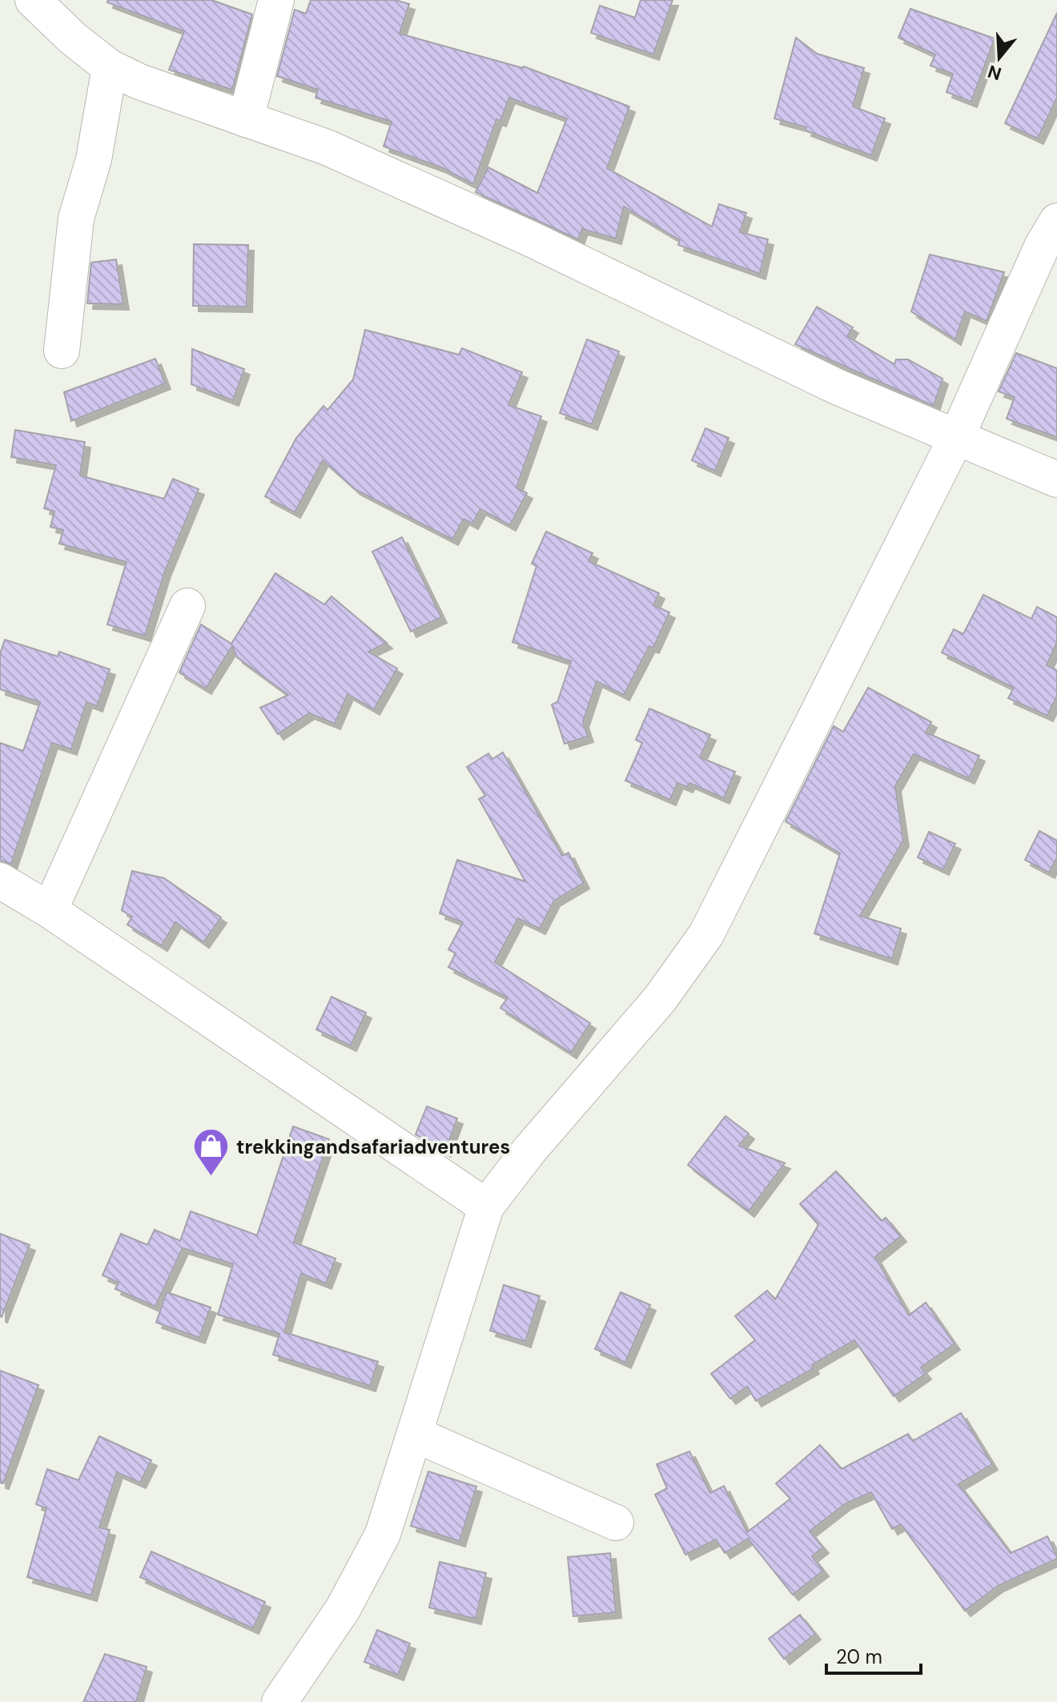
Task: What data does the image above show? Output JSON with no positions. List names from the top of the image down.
{
  "places": {
    "shop": ["trekkingandsafariadventures"]
  },
  "scale_bar": "20 m",
  "north": "bottom"
}
